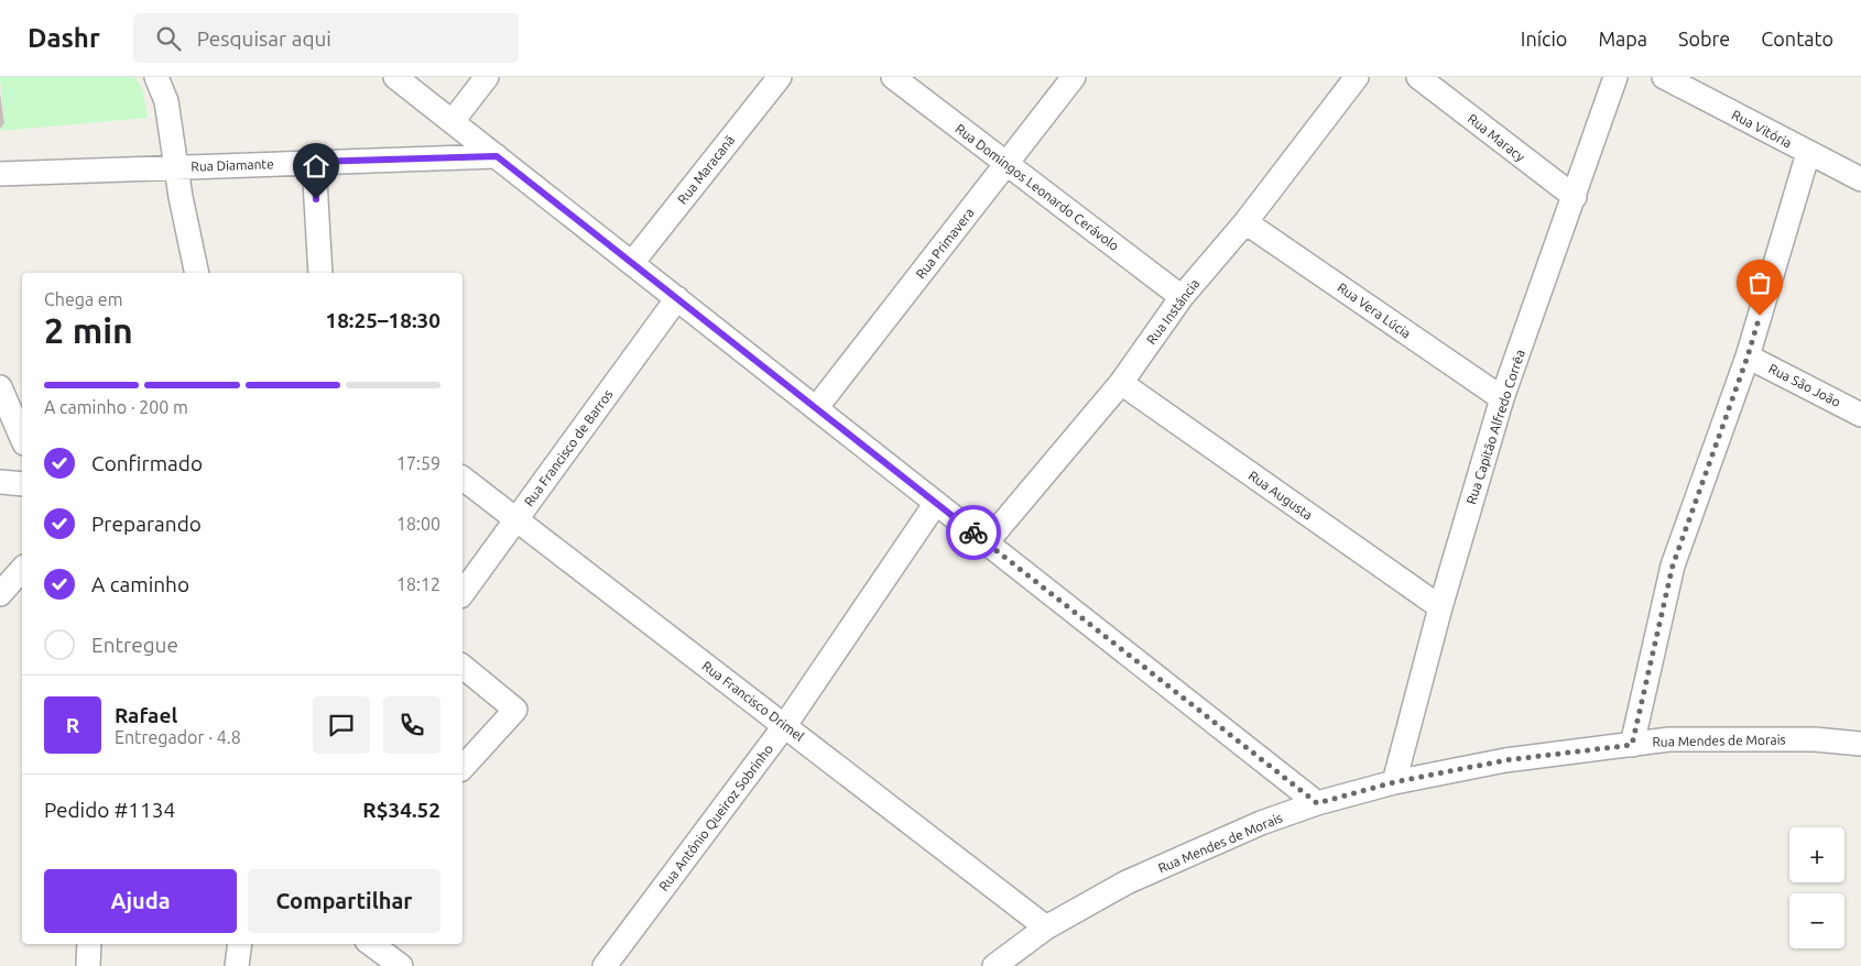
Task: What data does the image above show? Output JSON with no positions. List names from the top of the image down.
{
  "streets": {
    "street": [
      "Rua Vitória",
      "Rua Maracy",
      "Rua Diamante",
      "Rua Maracanã",
      "Rua Domingos Leonardo Cerávolo",
      "Rua Primavera",
      "Rua Vera Lúcia",
      "Rua Instância",
      "Rua São João",
      "Rua Capitão Alfredo Corrêa",
      "Rua Francisco de Barros",
      "Rua Augusta",
      "Rua Francisco Drimel",
      "Rua Mendes de Morais",
      "Rua Antônio Queiroz Sobrinho"
    ]
  },
  "crossings": [
    ["Rua Maracy", "Rua Capitão Alfredo Corrêa"],
    ["Rua Domingos Leonardo Cerávolo", "Rua Primavera"],
    ["Rua Domingos Leonardo Cerávolo", "Rua Instância"],
    ["Rua Vera Lúcia", "Rua Instância"],
    ["Rua Vera Lúcia", "Rua Capitão Alfredo Corrêa"],
    ["Rua Instância", "Rua Augusta"],
    ["Rua Capitão Alfredo Corrêa", "Rua Augusta"],
    ["Rua Capitão Alfredo Corrêa", "Rua Mendes de Morais"],
    ["Rua Francisco de Barros", "Rua Francisco Drimel"],
    ["Rua Francisco Drimel", "Rua Mendes de Morais"],
    ["Rua Francisco Drimel", "Rua Antônio Queiroz Sobrinho"]
  ],
  "page": {
    "header": "Dashr",
    "search": "Pesquisar aqui",
    "nav": [
      "Início",
      "Mapa",
      "Sobre",
      "Contato"
    ],
    "heading": ["2 min", "Chega em", "18:25–18:30"],
    "panel": [
      "Rafael",
      "Entregador · 4.8",
      "Pedido #1134",
      "R$34.52"
    ],
    "bar": "A caminho · 200 m",
    "list": [
      ["Confirmado", "17:59"],
      ["Preparando", "18:00"],
      ["A caminho", "18:12"],
      "Entregue"
    ],
    "round": "R",
    "map_buttons": ["+", "−"],
    "buttons": ["Ajuda", "Compartilhar"]
  }
}
